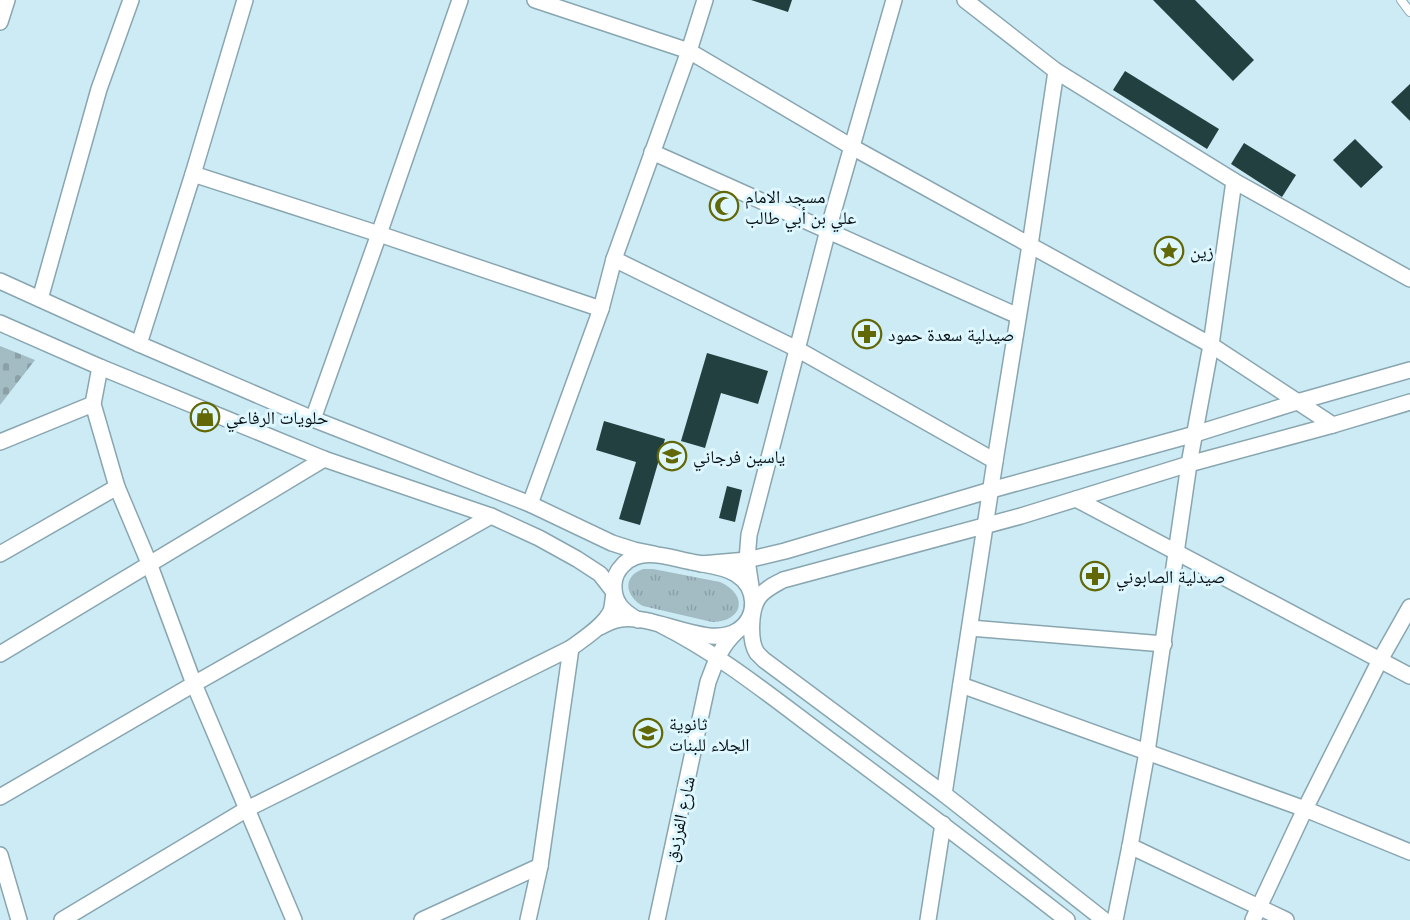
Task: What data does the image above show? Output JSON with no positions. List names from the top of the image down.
{
  "streets": {
    "street": ["شارع الفرزدق"]
  },
  "places": {
    "mosque": ["مسجد الامام علي بن أبي طالب"],
    "place": ["زين"],
    "pharmacy": ["صيدلية سعدة حمود", "صيدلية الصابوني"],
    "shop": ["حلويات الرفاعي"],
    "school or university": ["ياسين فرجاني", "ثانوية الجلاء للبنات"]
  }
}
